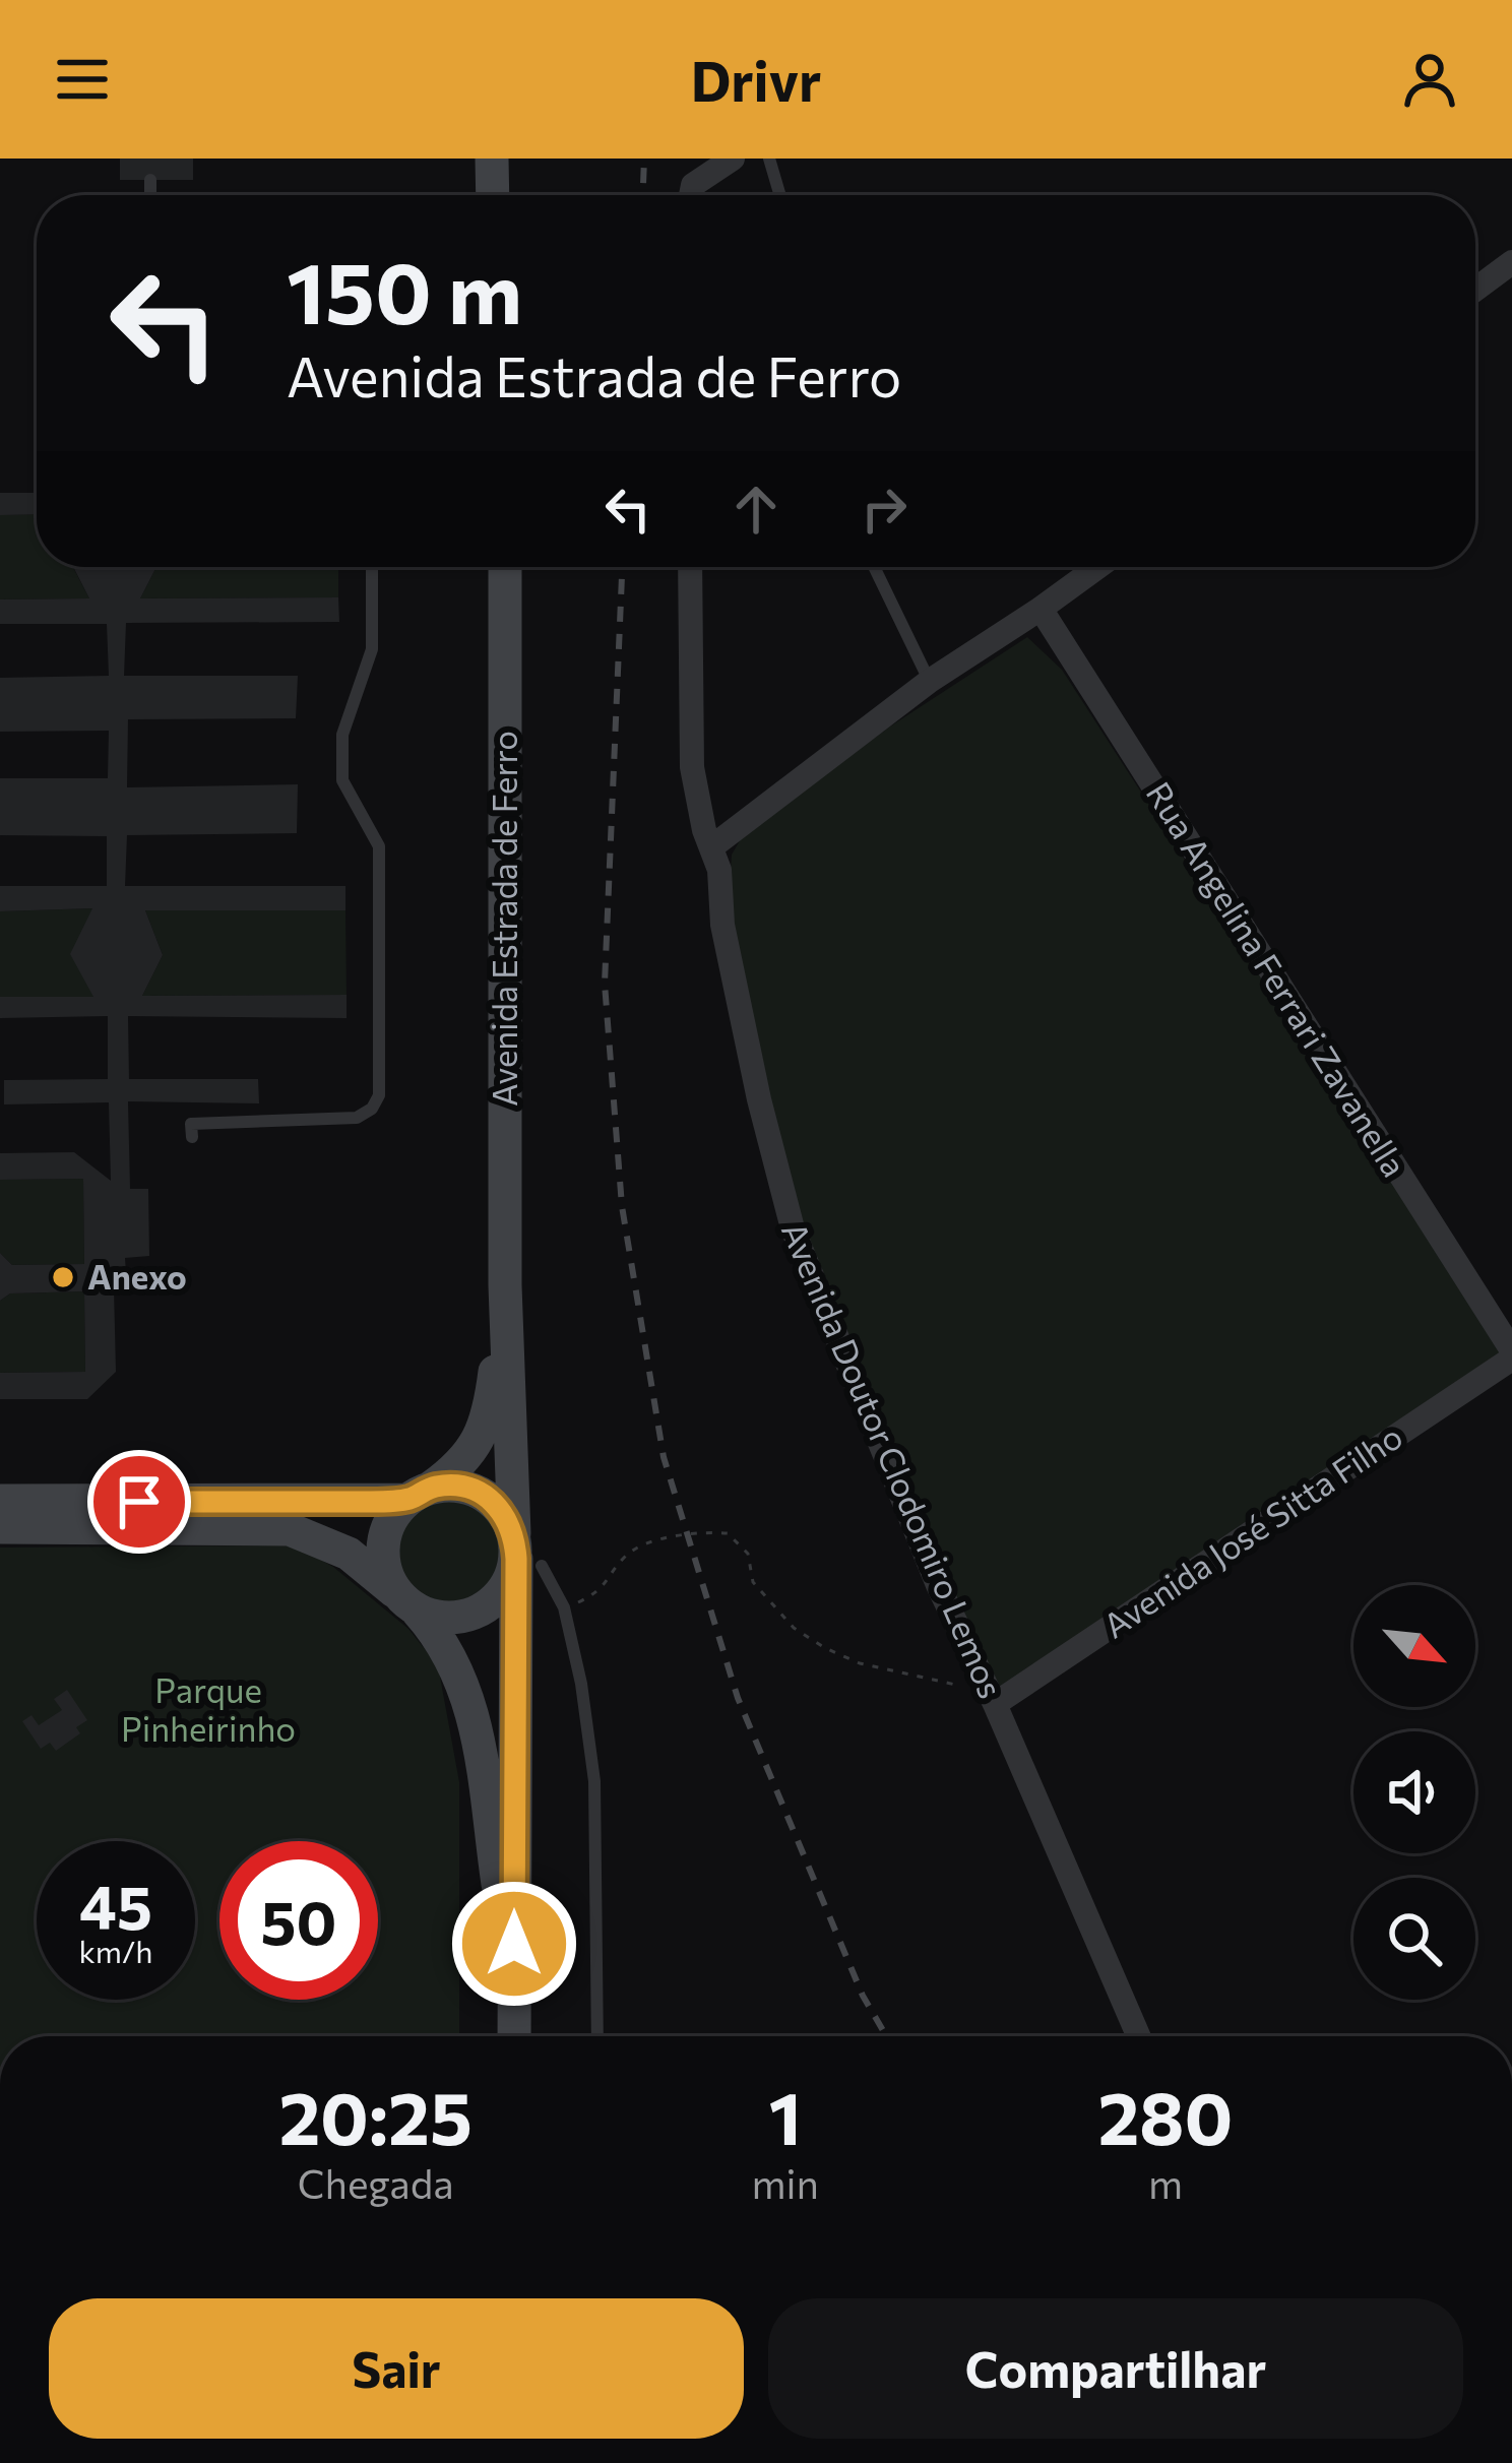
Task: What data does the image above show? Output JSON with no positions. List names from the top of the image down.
{
  "streets": {
    "main road": ["Avenida Estrada de Ferro"],
    "street": ["Rua Angelina Ferrari Zavanella", "Avenida Doutor Clodomiro Lemos", "Avenida José Sitta Filho"]
  },
  "crossings": [
    ["Rua Angelina Ferrari Zavanella", "Avenida José Sitta Filho"],
    ["Avenida Doutor Clodomiro Lemos", "Avenida José Sitta Filho"]
  ],
  "parks": ["Parque Pinheirinho"],
  "places": ["Anexo"],
  "north": "bottom right",
  "page": {
    "header": "Drivr",
    "turn": ["150 m", "Avenida Estrada de Ferro"],
    "speed": "45 km/h",
    "limit": "50",
    "eta": [
      "20:25",
      "Chegada",
      "1",
      "min",
      "280",
      "m"
    ],
    "buttons": ["Sair", "Compartilhar"]
  }
}
